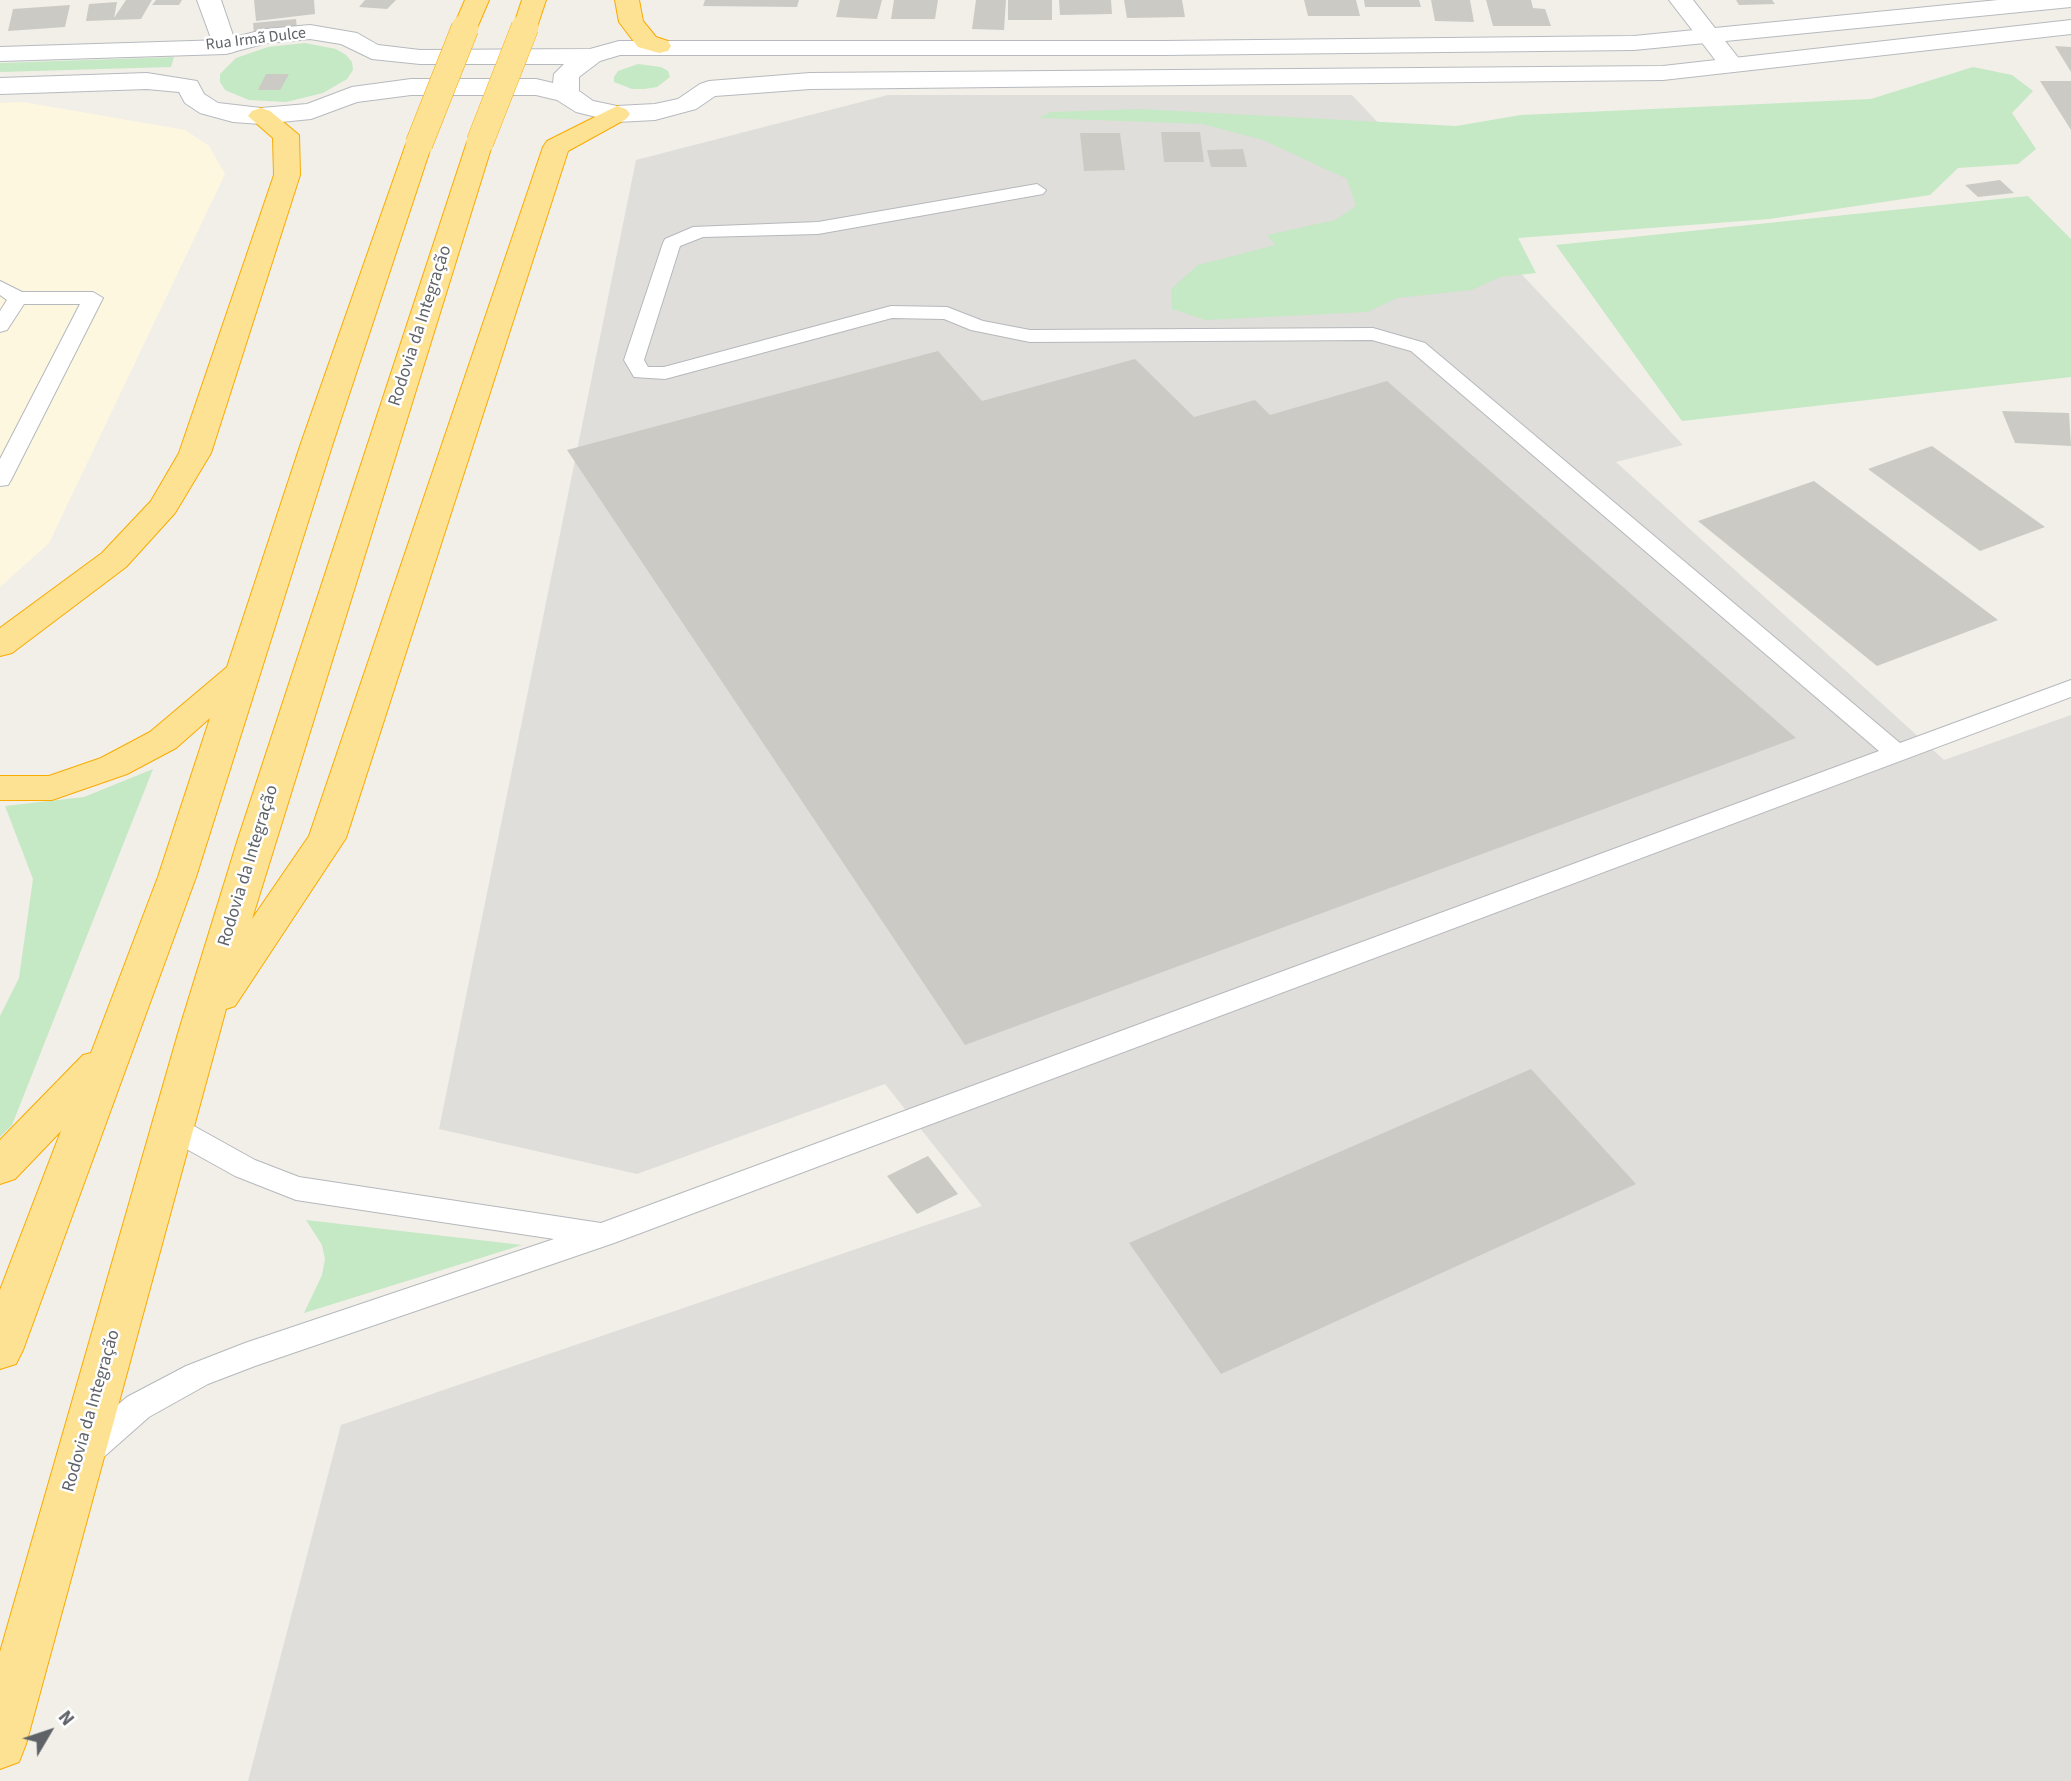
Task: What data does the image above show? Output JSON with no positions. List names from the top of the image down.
{
  "streets": {
    "highway": ["Rodovia da Integração"],
    "street": ["Rua Irmã Dulce"]
  },
  "north": "top right"
}
